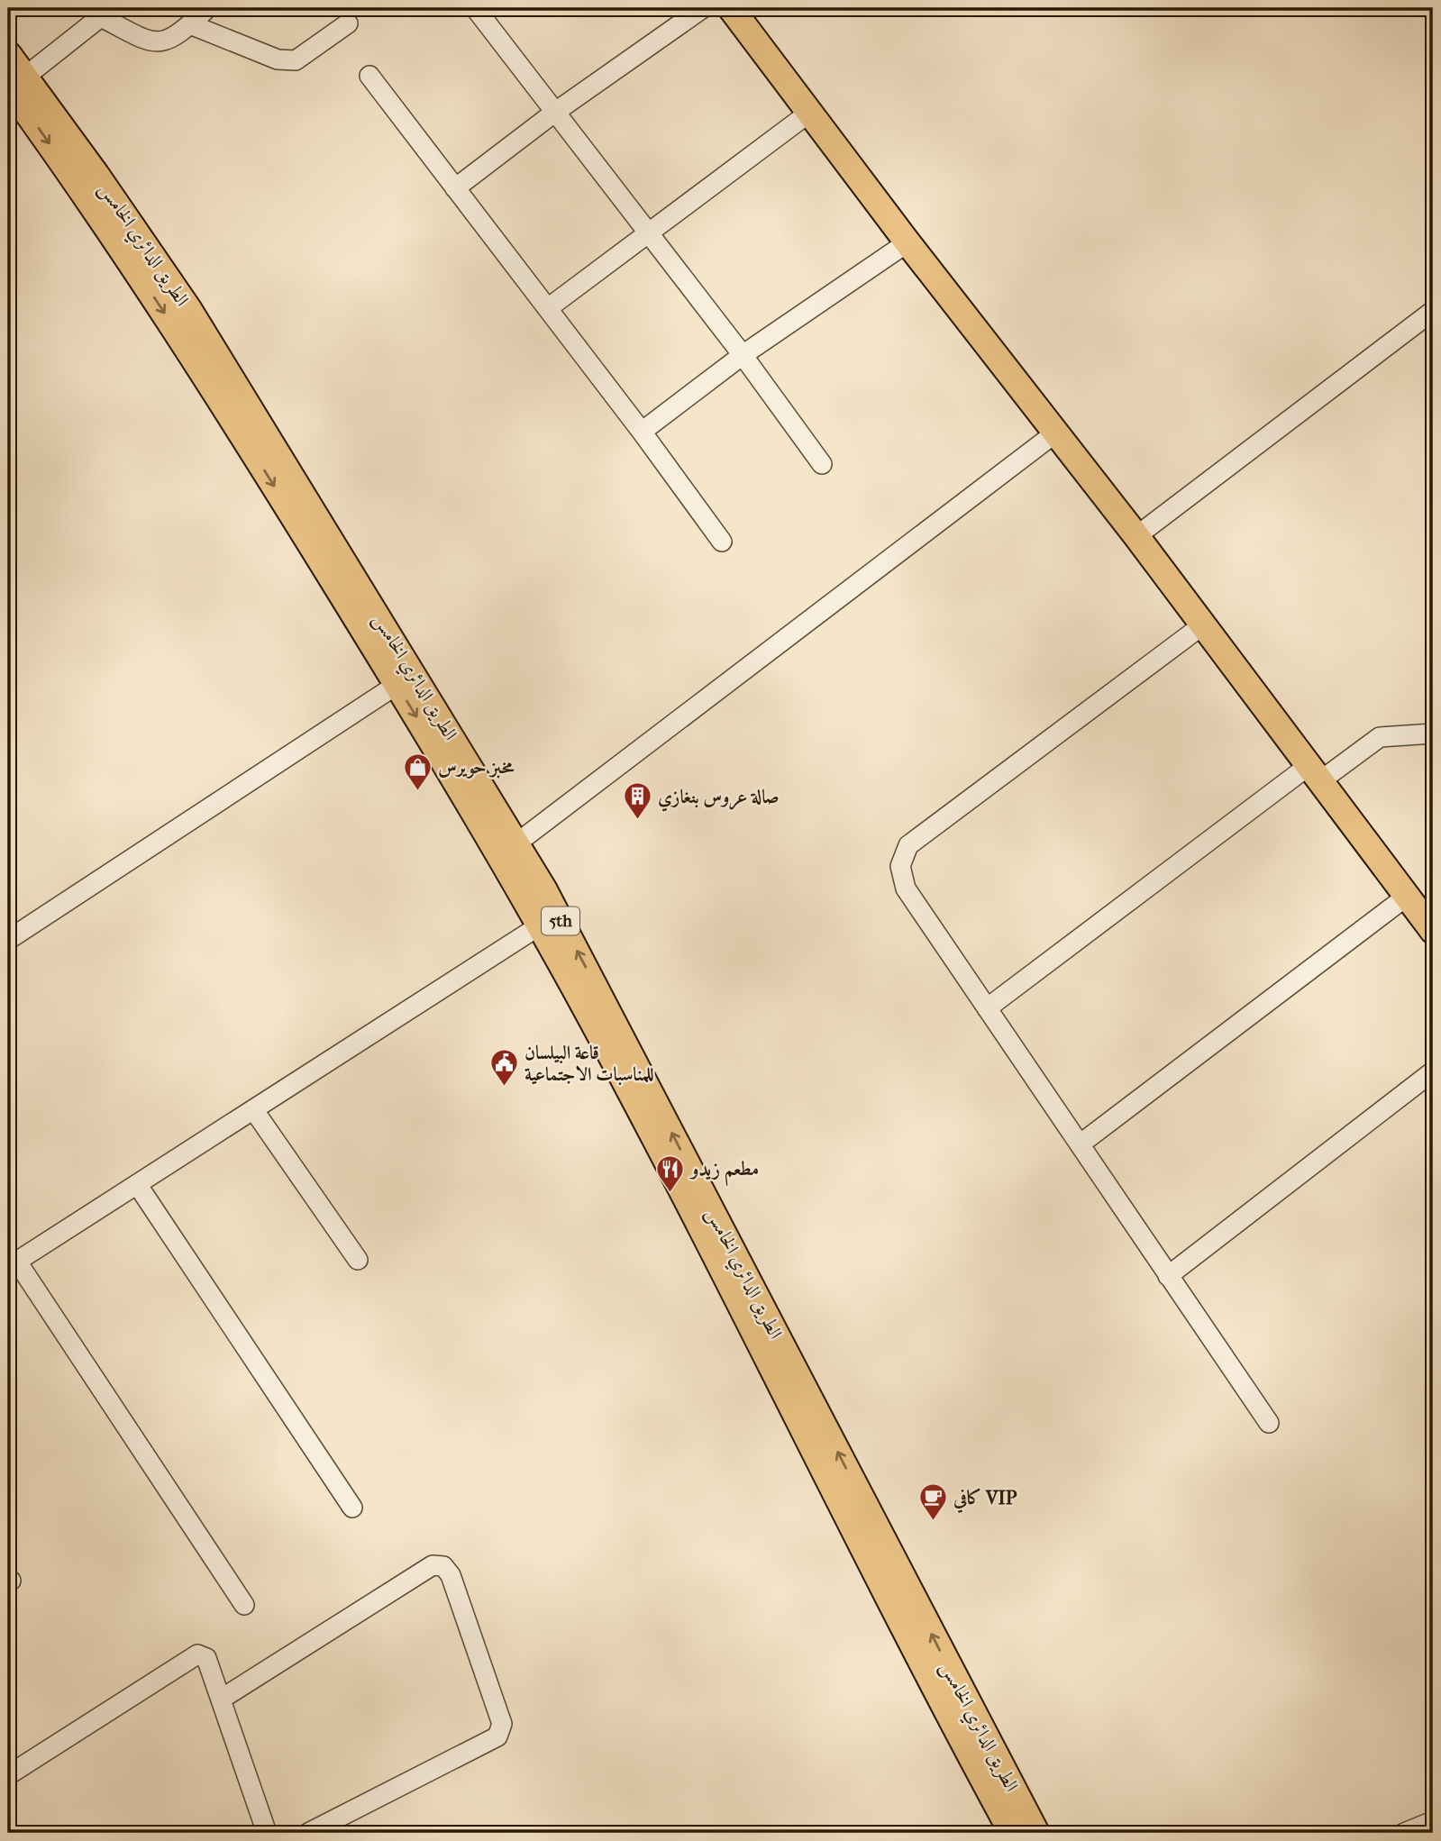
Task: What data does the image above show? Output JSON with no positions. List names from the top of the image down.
{
  "streets": {
    "main road": ["الطريق الدائري الخامس", "5th"]
  },
  "places": {
    "shop": ["مخبز حويرس"],
    "building": ["صالة عروس بنغازي"],
    "public building": ["قاعة البيلسان للمناسبات الاجتماعية"],
    "restaurant": ["مطعم زيدو"],
    "cafe": ["كافي VIP"]
  }
}
